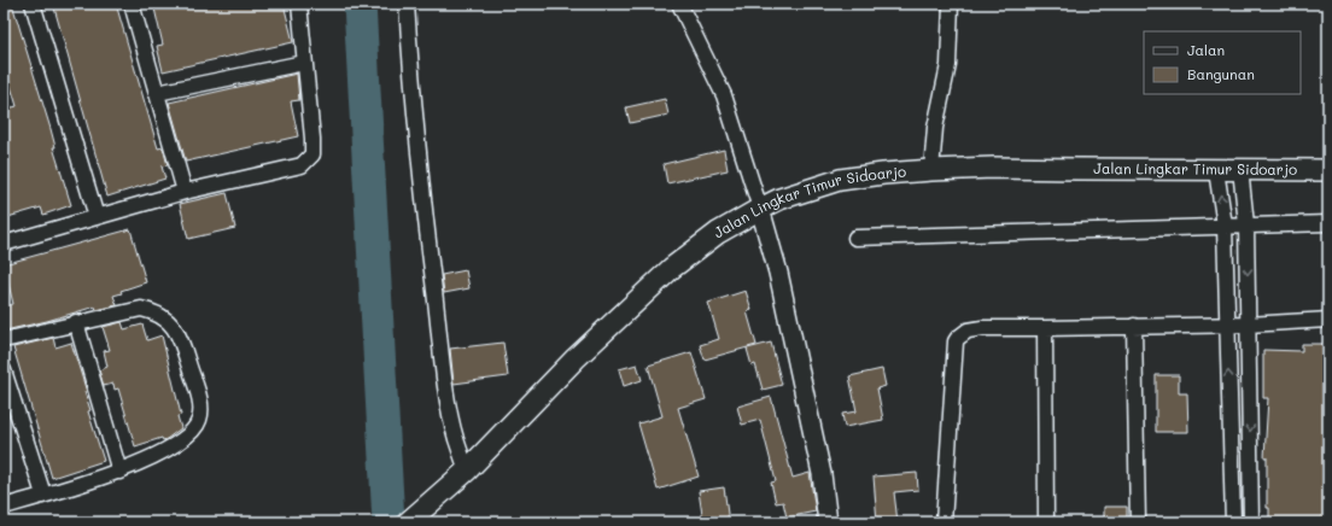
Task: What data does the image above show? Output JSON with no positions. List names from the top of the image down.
{
  "streets": {
    "main road": ["Jalan Lingkar Timur Sidoarjo"]
  },
  "legend": ["Jalan", "Bangunan"]
}
